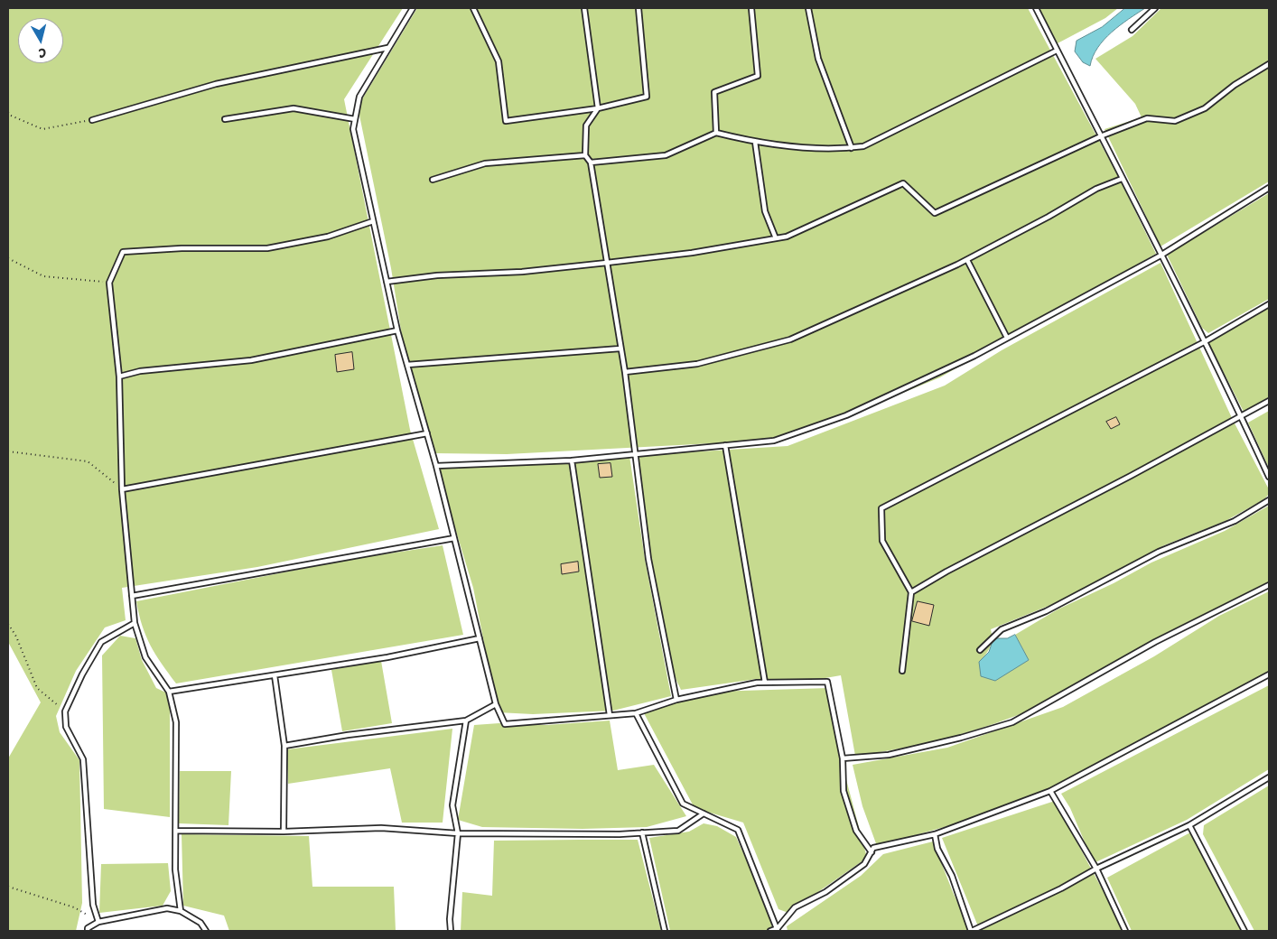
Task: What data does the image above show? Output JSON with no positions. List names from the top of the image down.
{
  "north": "bottom"
}
